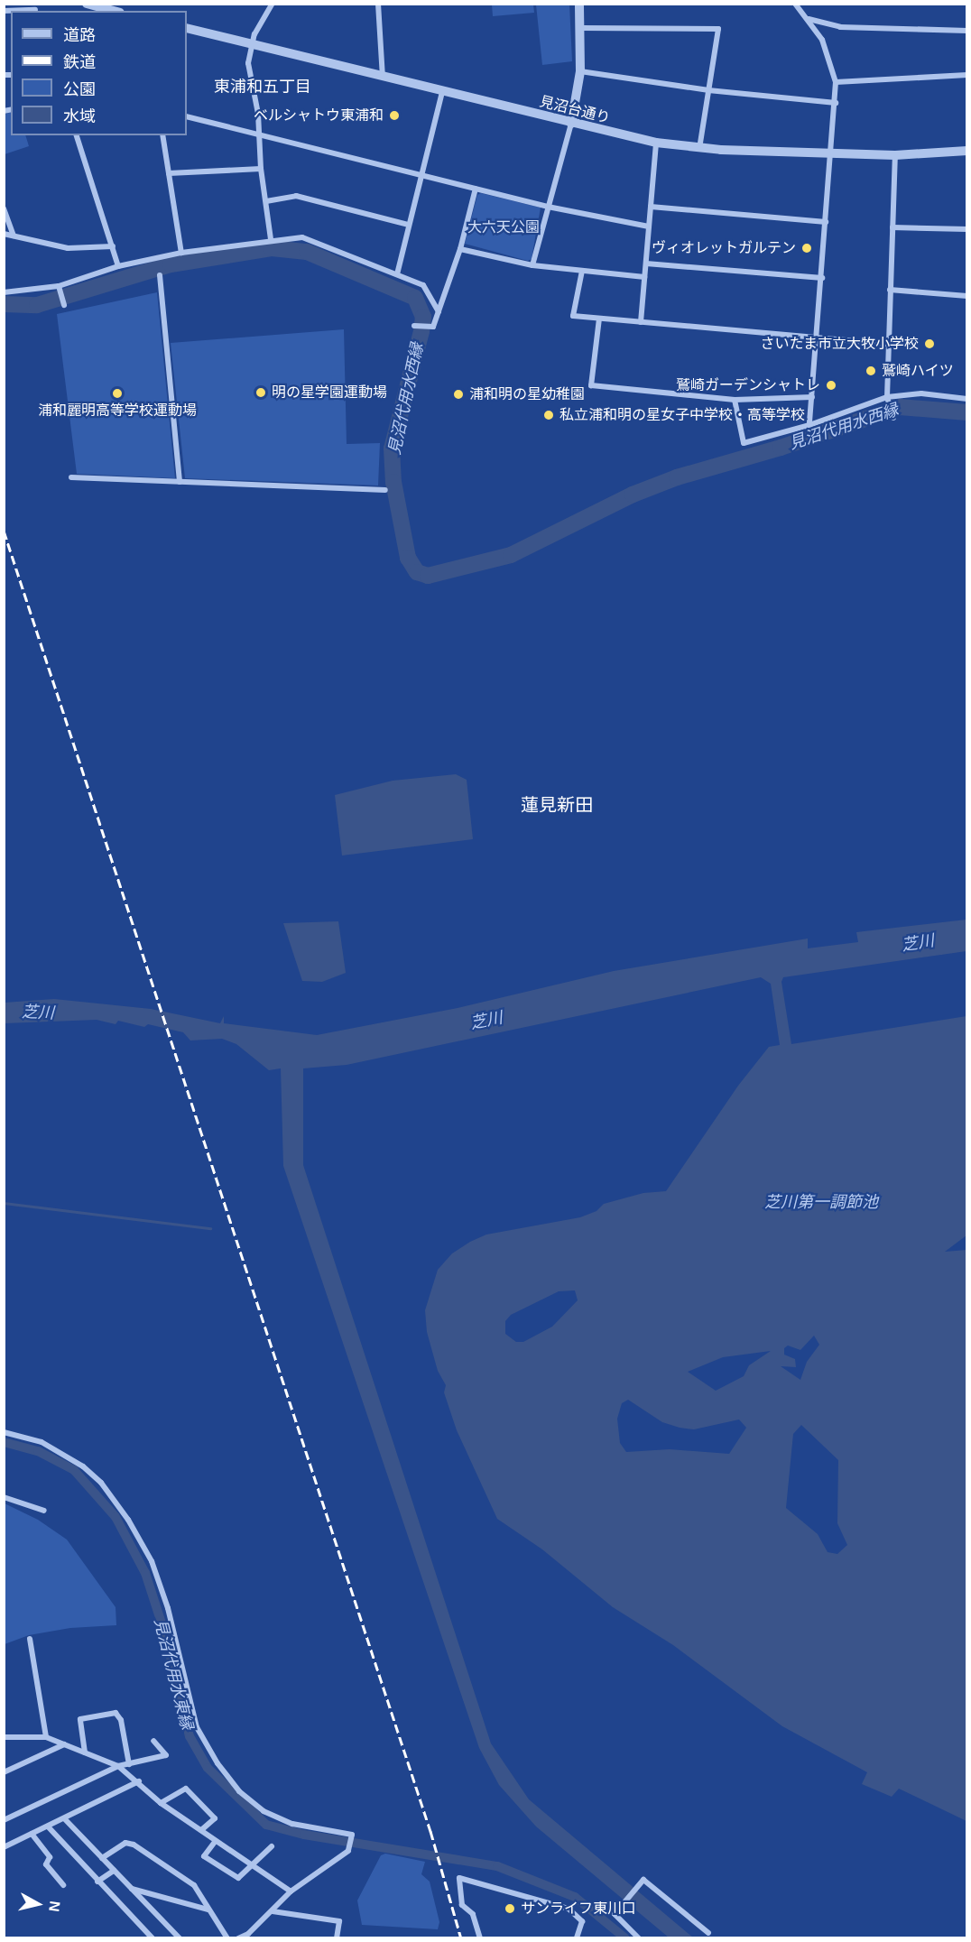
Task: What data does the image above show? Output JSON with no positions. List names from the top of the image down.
{
  "streets": {
    "street": ["見沼台通り"]
  },
  "districts": ["東浦和五丁目", "蓮見新田"],
  "water": [
    "見沼代用水西縁",
    "芝川",
    "芝川第一調節池",
    "見沼代用水東縁"
  ],
  "parks": ["大六天公園"],
  "places": [
    "ベルシャトウ東浦和",
    "ヴィオレットガルテン",
    "さいたま市立大牧小学校",
    "鷲崎ハイツ",
    "鷲崎ガーデンシャトレ",
    "明の星学園運動場",
    "浦和麗明高等学校運動場",
    "浦和明の星幼稚園",
    "私立浦和明の星女子中学校・高等学校",
    "サンライフ東川口"
  ],
  "legend": [
    "道路",
    "鉄道",
    "公園",
    "水域"
  ],
  "north": "right"
}
